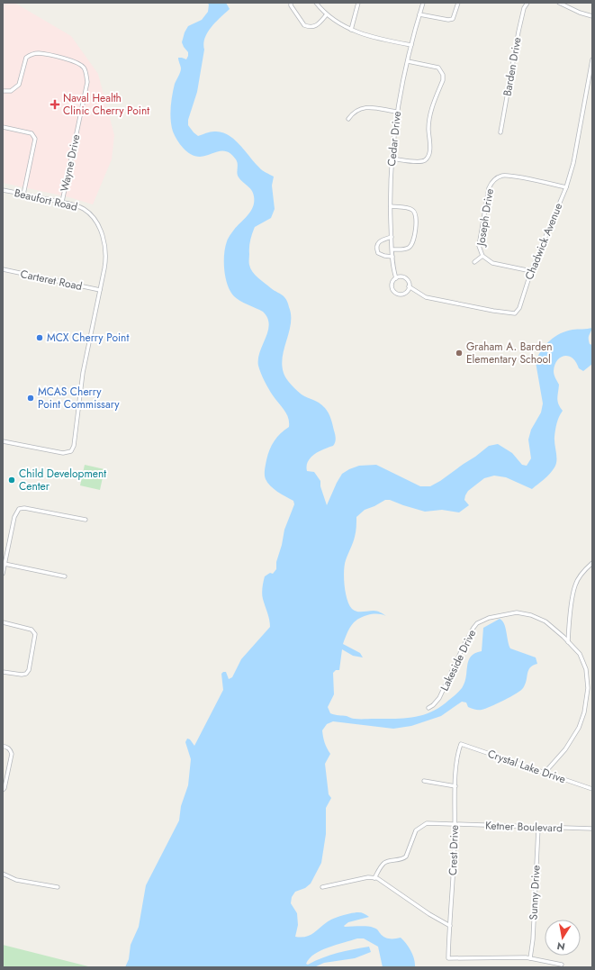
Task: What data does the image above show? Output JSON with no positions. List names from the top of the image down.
{
  "streets": {
    "street": [
      "Barden Drive",
      "Cedar Drive",
      "Wayne Drive",
      "Beaufort Road",
      "Joseph Drive",
      "Chadwick Avenue",
      "Carteret Road",
      "Lakeside Drive",
      "Crystal Lake Drive",
      "Ketner Boulevard",
      "Crest Drive",
      "Sunny Drive"
    ]
  },
  "crossings": [
    ["Cedar Drive", "Chadwick Avenue"],
    ["Wayne Drive", "Beaufort Road"],
    ["Beaufort Road", "Carteret Road"],
    ["Joseph Drive", "Chadwick Avenue"],
    ["Lakeside Drive", "Crystal Lake Drive"],
    ["Crystal Lake Drive", "Crest Drive"],
    ["Ketner Boulevard", "Crest Drive"],
    ["Ketner Boulevard", "Sunny Drive"],
    ["Crest Drive", "Sunny Drive"]
  ],
  "places": {
    "health": ["Naval Health Clinic Cherry Point"],
    "other": [
      "MCX Cherry Point",
      "Graham A. Barden Elementary School",
      "MCAS Cherry Point Commissary",
      "Child Development Center"
    ]
  },
  "north": "bottom"
}
